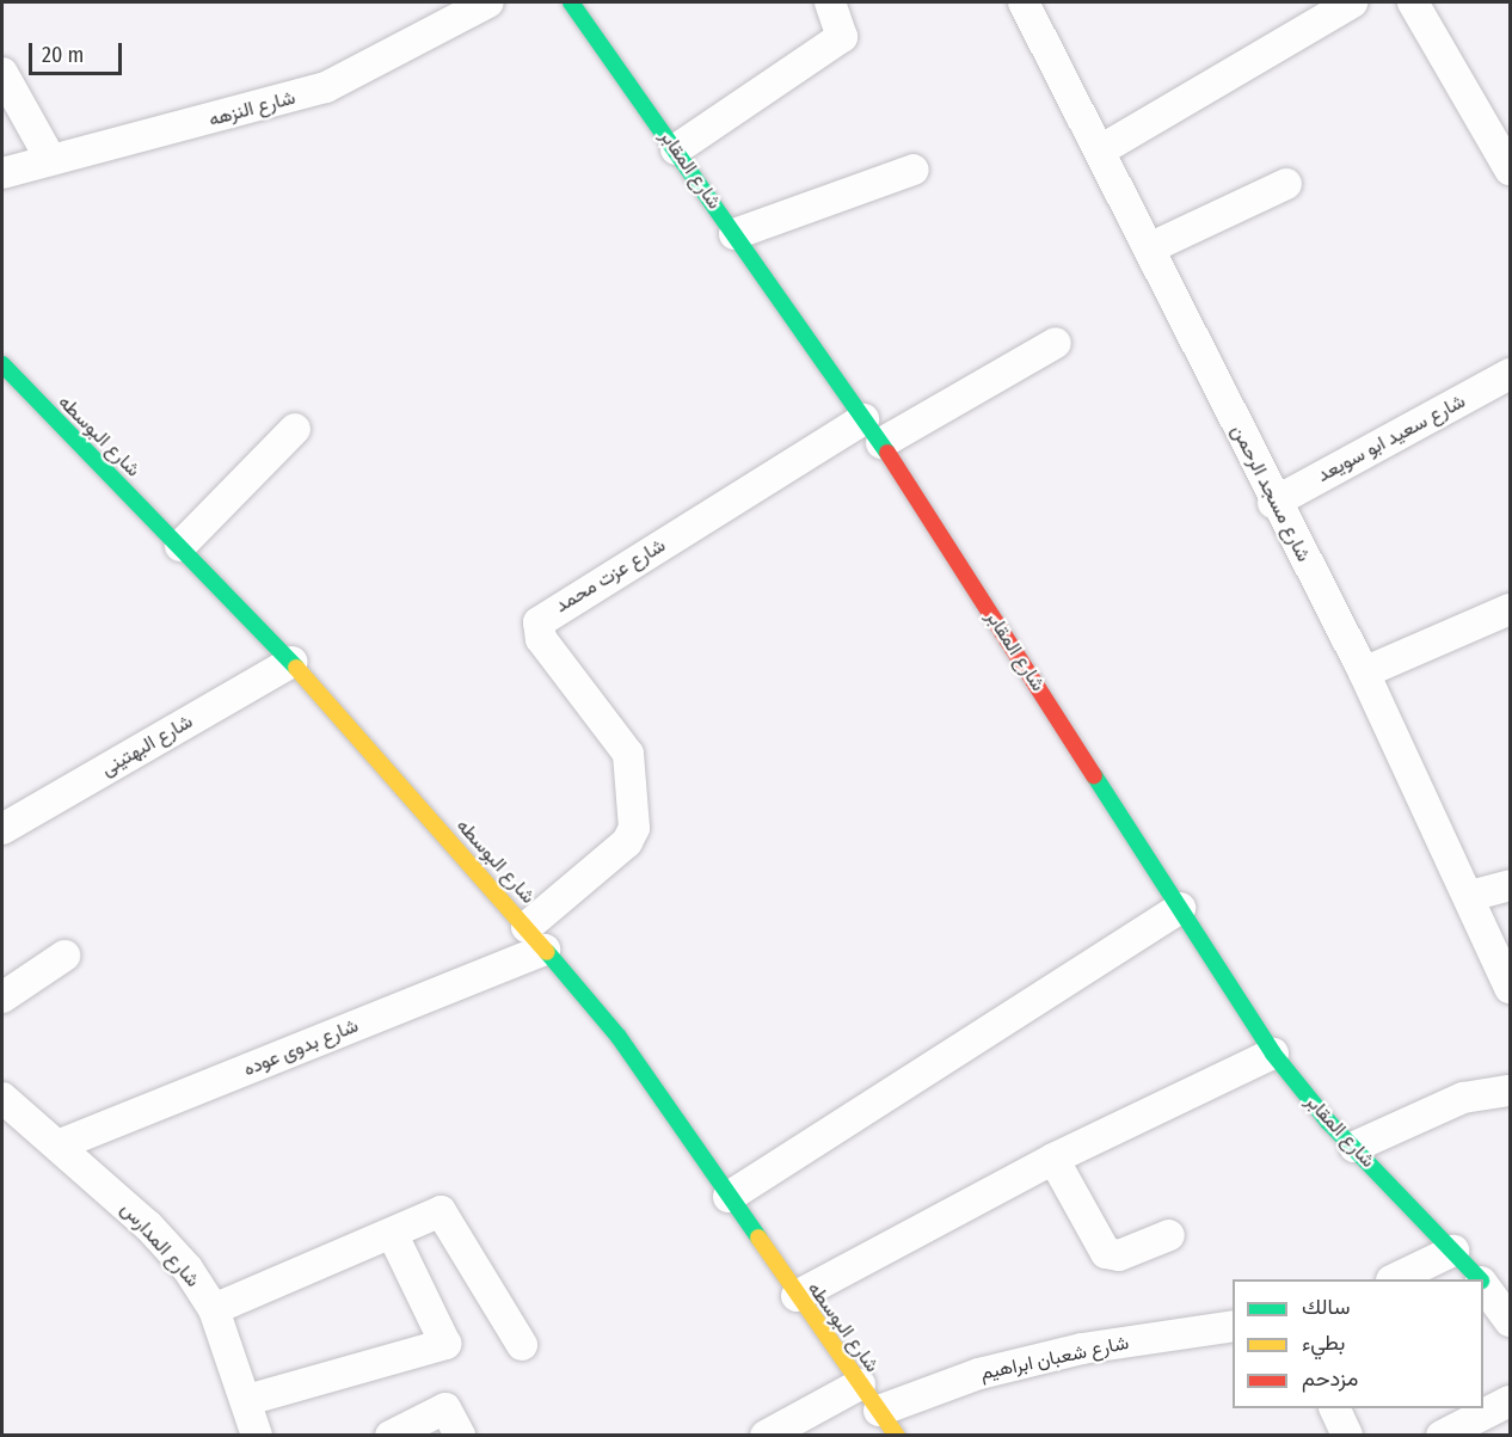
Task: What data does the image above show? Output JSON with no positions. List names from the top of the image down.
{
  "streets": {
    "street": [
      "شارع النزهه",
      "شارع المقابر",
      "شارع البوسطه",
      "شارع سعيد ابو سويعد",
      "شارع مسجد الرحمن",
      "شارع عزت محمد",
      "شارع البهتينى",
      "شارع بدوى عوده",
      "شارع المدارس",
      "شارع شعبان ابراهيم"
    ]
  },
  "crossings": [
    ["شارع المقابر", "شارع عزت محمد"],
    ["شارع البوسطه", "شارع عزت محمد"],
    ["شارع البوسطه", "شارع البهتينى"],
    ["شارع البوسطه", "شارع بدوى عوده"],
    ["شارع البوسطه", "شارع شعبان ابراهيم"],
    ["شارع سعيد ابو سويعد", "شارع مسجد الرحمن"],
    ["شارع عزت محمد", "شارع بدوى عوده"],
    ["شارع بدوى عوده", "شارع المدارس"]
  ],
  "legend": ["سالك", "بطيء", "مزدحم"],
  "scale_bar": "20 m"
}
